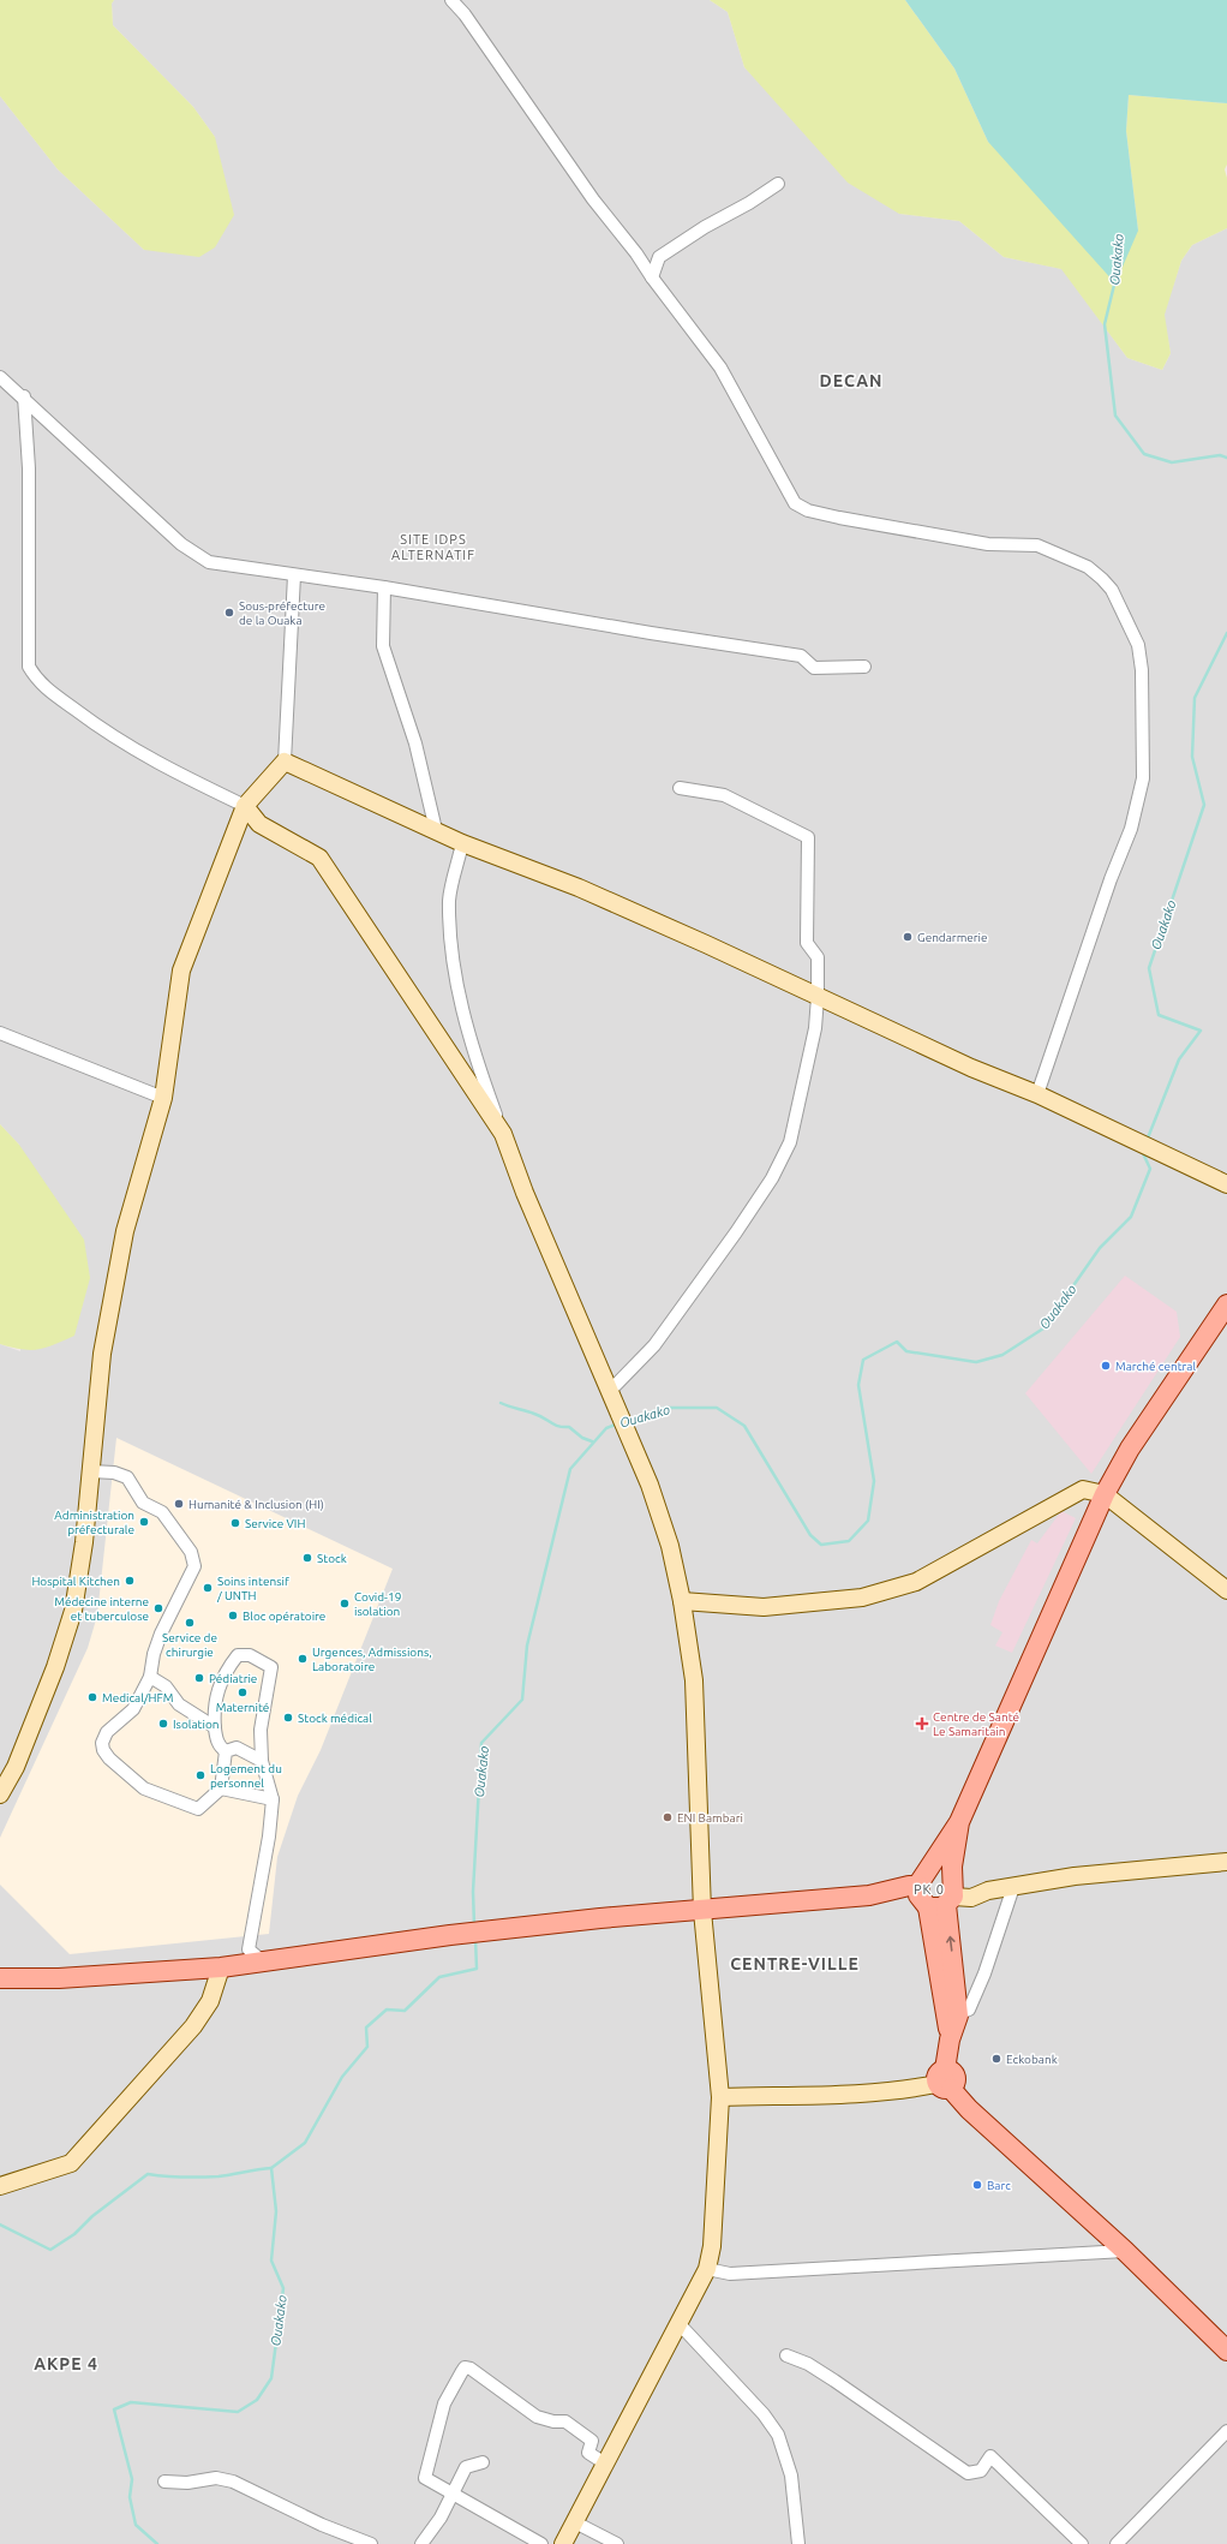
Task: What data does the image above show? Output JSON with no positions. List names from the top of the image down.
{
  "districts": [
    "DECAN",
    "SITE IDPS ALTERNATIF",
    "PK 0",
    "CENTRE-VILLE",
    "AKPE 4"
  ],
  "water": ["Ouakako"],
  "places": {
    "other": [
      "Sous-préfecture de la Ouaka",
      "Gendarmerie",
      "Marché central",
      "Humanité & Inclusion (HI)",
      "Administration préfecturale",
      "Service VIH",
      "Stock",
      "Hospital Kitchen",
      "Soins intensif / UNTH",
      "Covid-19 isolation",
      "Médecine interne et tuberculose",
      "Bloc opératoire",
      "Service de chirurgie",
      "Urgences, Admissions, Laboratoire",
      "Pédiatrie",
      "Maternité",
      "Medical/HFM",
      "Stock médical",
      "Isolation",
      "Logement du personnel",
      "ENI Bambari",
      "Eckobank",
      "Barc"
    ],
    "health": ["Centre de Santé Le Samaritain"]
  }
}
